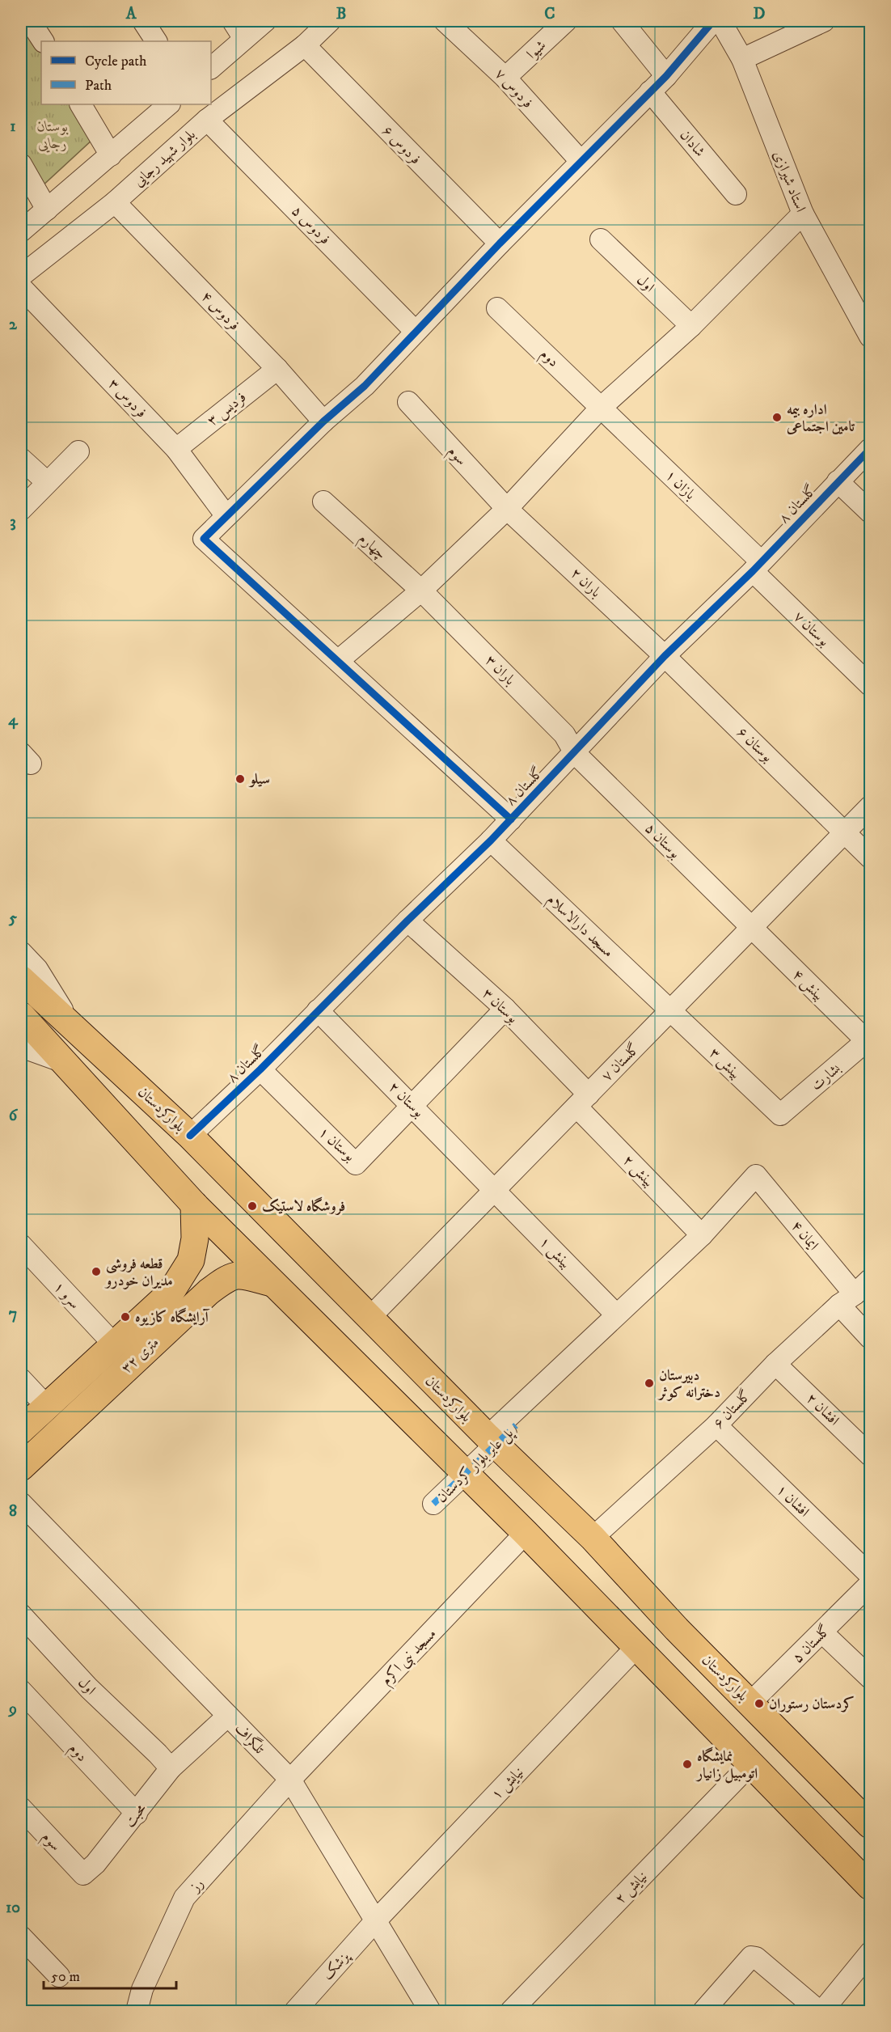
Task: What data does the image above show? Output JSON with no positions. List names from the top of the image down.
{
  "streets": {
    "main road": ["بلوارکردستان", "۳۲ متری"],
    "street": [
      "شیوا",
      "فردوس ۷",
      "شادان",
      "فردوس ۶",
      "بلوار شهید رجایی",
      "استاد شیرازی",
      "فردوس ۵",
      "اول",
      "فردوس ۴",
      "دوم",
      "فردوس ۳",
      "فردیس ۳",
      "سوم",
      "بازان ۱",
      "گلستان ۸",
      "چهارم",
      "باران ۲",
      "بوستان ۷",
      "باران ۳",
      "بوستان ۶",
      "بوستان ۵",
      "مسجد دارالاسلام",
      "بینش ۴",
      "بوستان ۳",
      "گلستان ۷",
      "بینش ۳",
      "بشارت",
      "بوستان ۲",
      "بوستان ۱",
      "بینش ۲",
      "ایمان ۴",
      "بینش ۱",
      "سرو ۱",
      "گلستان ۶",
      "افشان ۲",
      "پل عابر بلوار کردستان",
      "افشان ۱",
      "گلستان ۵",
      "مسجد نبی اکرم",
      "تلگراف",
      "نیایش ۱",
      "محبت",
      "رز",
      "نیایش ۲",
      "پزشک"
    ]
  },
  "crossings": [
    ["شیوا", "فردوس ۷"],
    ["فردوس ۶", "بلوار شهید رجایی"],
    ["بلوار شهید رجایی", "فردوس ۵"],
    ["بلوار شهید رجایی", "فردوس ۴"],
    ["اول", "محبت"],
    ["فردوس ۴", "فردیس ۳"],
    ["دوم", "بازان ۱"],
    ["دوم", "محبت"],
    ["فردوس ۳", "فردیس ۳"],
    ["سوم", "باران ۲"],
    ["سوم", "محبت"],
    ["بازان ۱", "گلستان ۸"],
    ["بازان ۱", "بوستان ۷"],
    ["گلستان ۸", "باران ۲"],
    ["گلستان ۸", "بوستان ۷"],
    ["گلستان ۸", "باران ۳"],
    ["گلستان ۸", "بوستان ۶"],
    ["گلستان ۸", "بوستان ۵"],
    ["گلستان ۸", "مسجد دارالاسلام"],
    ["گلستان ۸", "بوستان ۳"],
    ["گلستان ۸", "بوستان ۲"],
    ["گلستان ۸", "بلوارکردستان"],
    ["گلستان ۸", "بوستان ۱"],
    ["چهارم", "باران ۳"],
    ["باران ۲", "بوستان ۶"],
    ["باران ۳", "بوستان ۵"],
    ["بوستان ۶", "گلستان ۷"],
    ["بوستان ۵", "بینش ۴"],
    ["بوستان ۵", "گلستان ۷"],
    ["مسجد دارالاسلام", "گلستان ۷"],
    ["مسجد دارالاسلام", "بینش ۳"],
    ["بینش ۴", "گلستان ۷"],
    ["بینش ۴", "بشارت"],
    ["بوستان ۳", "گلستان ۷"],
    ["بوستان ۳", "بینش ۲"],
    ["گلستان ۷", "بینش ۳"],
    ["گلستان ۷", "بوستان ۲"],
    ["گلستان ۷", "بلوارکردستان"],
    ["گلستان ۷", "بینش ۲"],
    ["گلستان ۷", "بینش ۱"],
    ["بینش ۳", "بشارت"],
    ["بوستان ۲", "بوستان ۱"],
    ["بوستان ۲", "بینش ۱"],
    ["بلوارکردستان", "گلستان ۶"],
    ["بلوارکردستان", "پل عابر بلوار کردستان"],
    ["بلوارکردستان", "گلستان ۵"],
    ["بینش ۲", "ایمان ۴"],
    ["ایمان ۴", "گلستان ۶"],
    ["سرو ۱", "۳۲ متری"],
    ["گلستان ۶", "افشان ۲"],
    ["گلستان ۶", "افشان ۱"],
    ["مسجد نبی اکرم", "تلگراف"],
    ["مسجد نبی اکرم", "رز"],
    ["تلگراف", "نیایش ۱"],
    ["تلگراف", "محبت"],
    ["تلگراف", "رز"],
    ["تلگراف", "پزشک"],
    ["نیایش ۱", "پزشک"]
  ],
  "parks": ["بوستان رجایی"],
  "places": [
    "اداره بیمه تامین اجتماعی",
    "سیلو",
    "فروشگاه لاستیک",
    "قطعه فروشی مدیران خودرو",
    "آرایشگاه کازیوه",
    "دبیرستان دخترانه کوثر",
    "کردستان رستوران",
    "نمایشگاه اتومبیل زانیار"
  ],
  "legend": ["Cycle path", "Path"],
  "scale_bar": "50 m",
  "grid": {
    "columns": [
      "A",
      "B",
      "C",
      "D"
    ],
    "rows": [
      "1",
      "2",
      "3",
      "4",
      "5",
      "6",
      "7",
      "8",
      "9",
      "10"
    ]
  }
}
